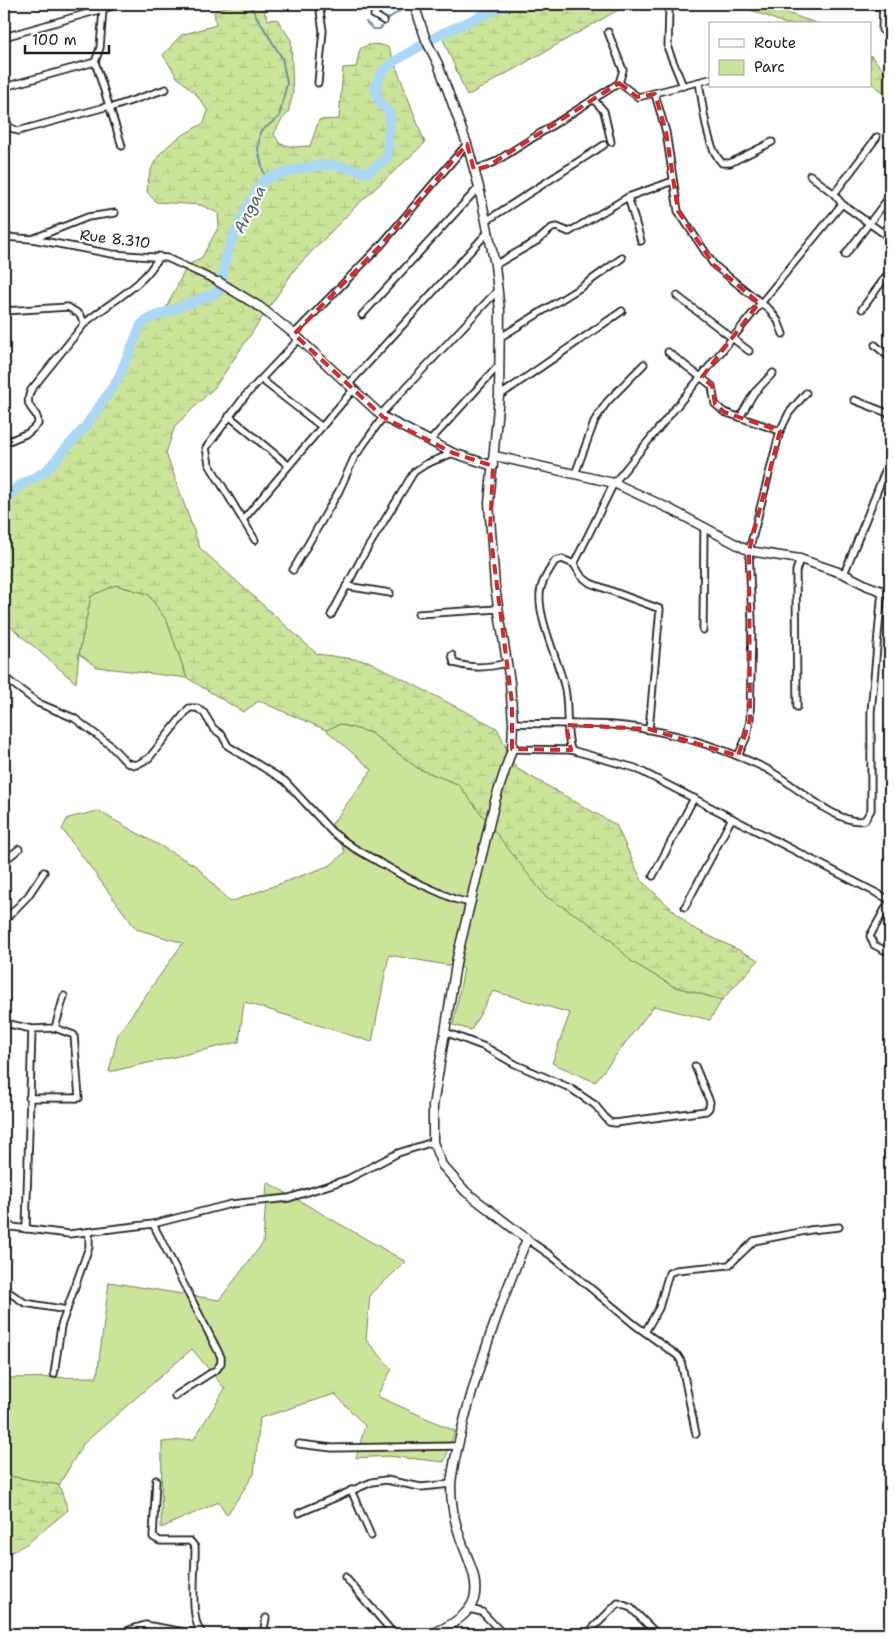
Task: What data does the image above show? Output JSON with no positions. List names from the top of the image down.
{
  "streets": {
    "street": ["Rue 8.310"]
  },
  "water": ["Angaa"],
  "legend": ["Route", "Parc"],
  "scale_bar": "100 m"
}
